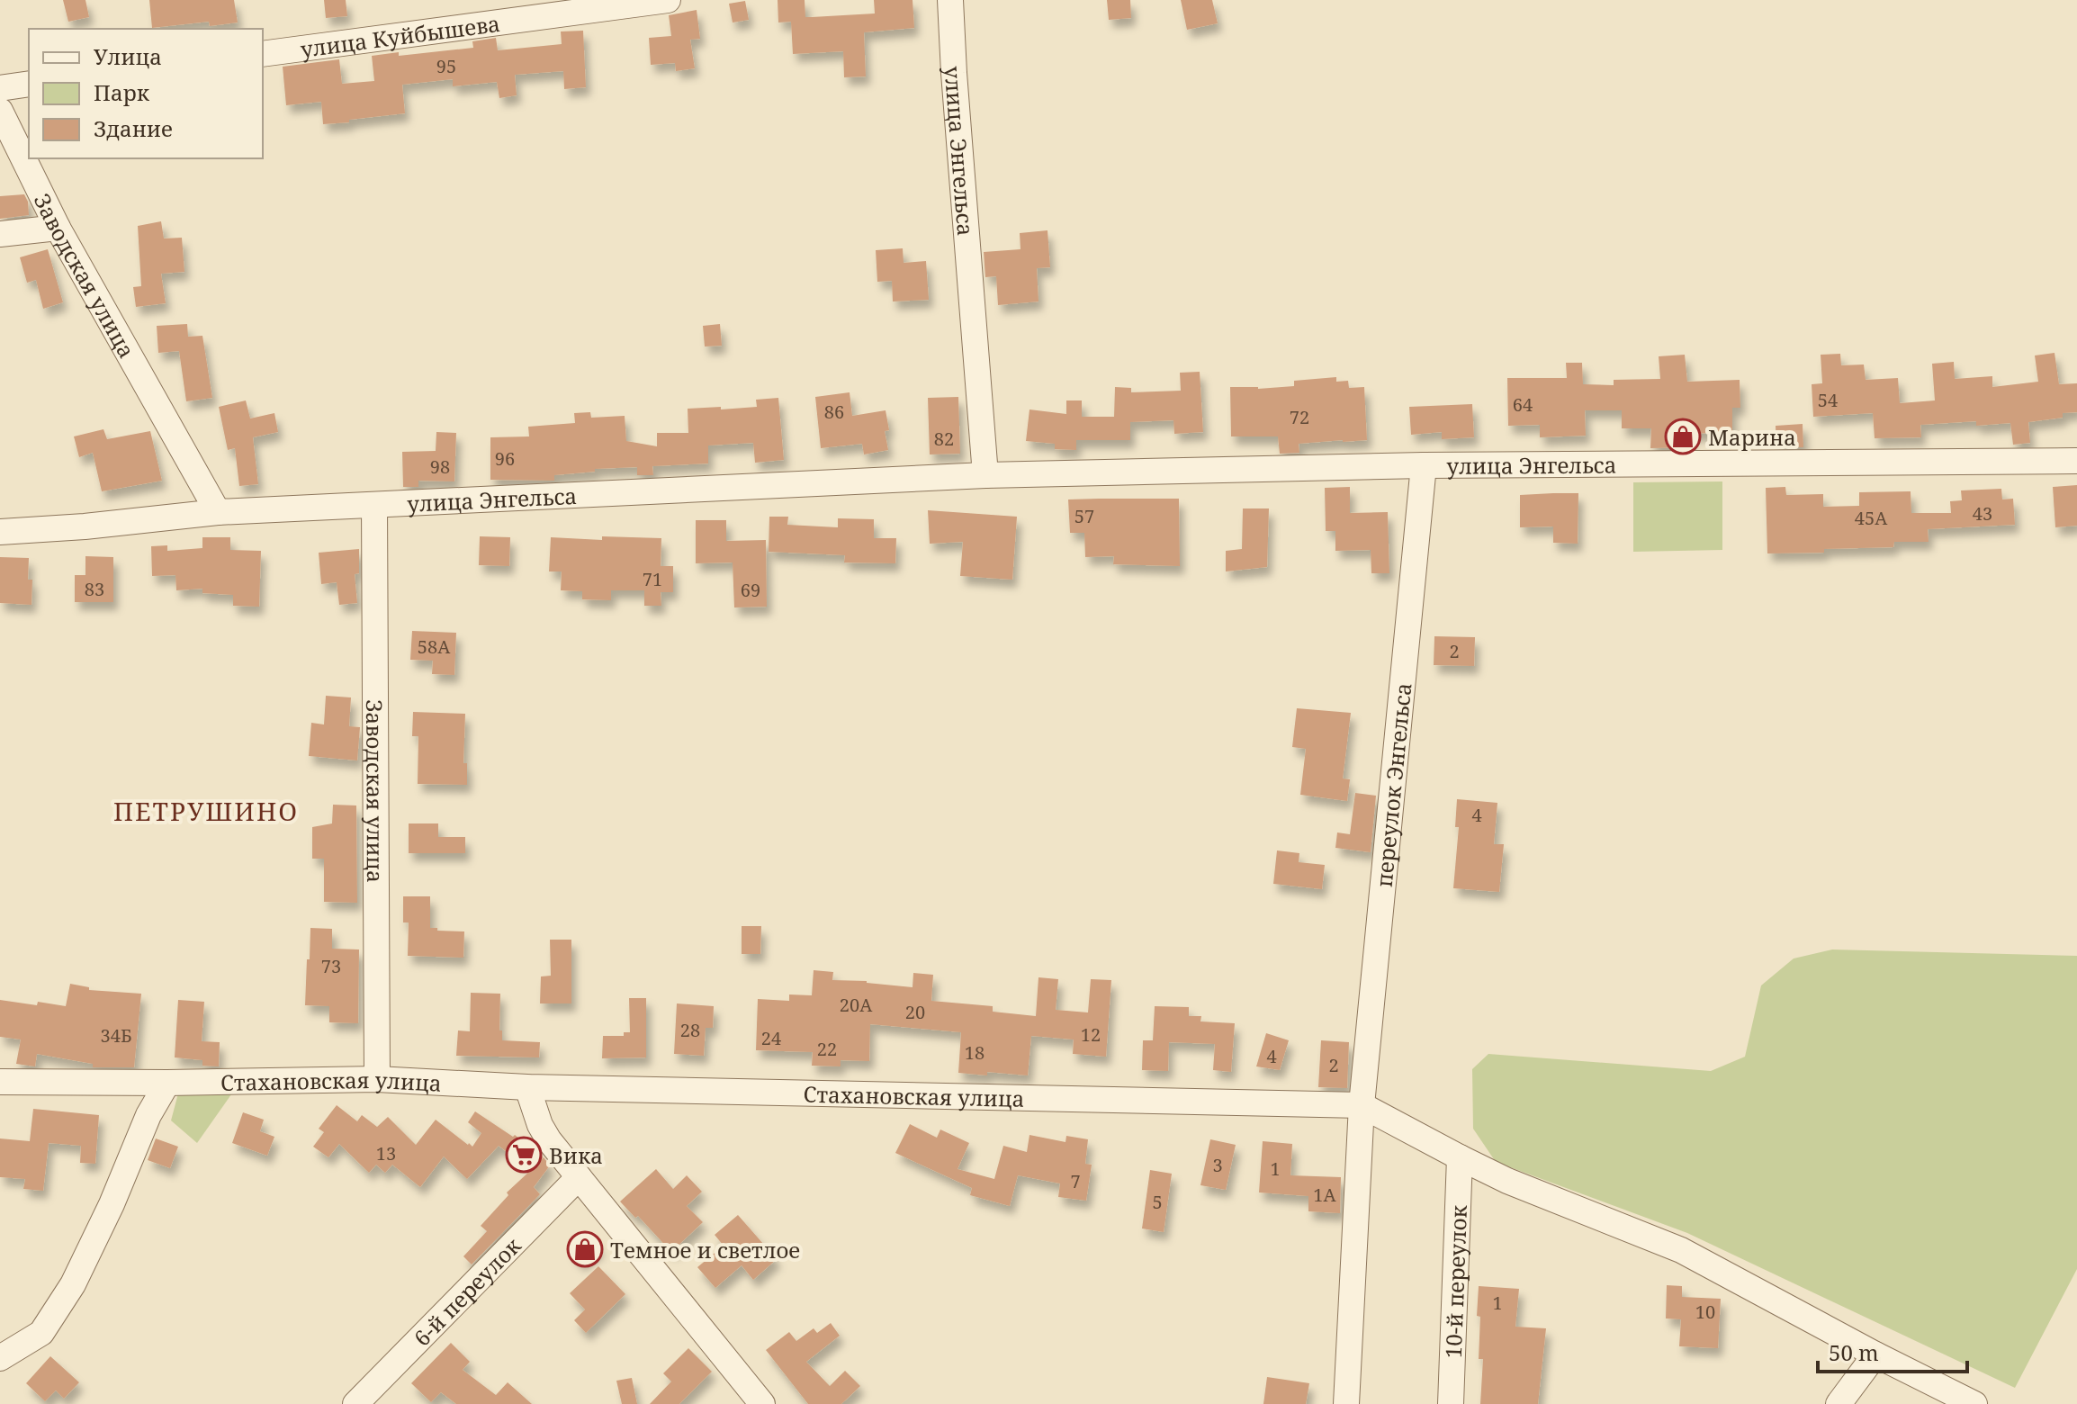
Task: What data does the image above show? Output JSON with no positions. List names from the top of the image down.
{
  "streets": {
    "street": [
      "улица Куйбышева",
      "улица Энгельса",
      "Заводская улица",
      "переулок Энгельса",
      "Стахановская улица",
      "10-й переулок",
      "6-й переулок"
    ]
  },
  "crossings": [
    ["улица Энгельса", "Заводская улица"],
    ["улица Энгельса", "переулок Энгельса"],
    ["Заводская улица", "Стахановская улица"],
    ["переулок Энгельса", "Стахановская улица"]
  ],
  "districts": ["ПЕТРУШИНО"],
  "places": {
    "shop": ["Марина", "Темное и светлое"],
    "supermarket": ["Вика"]
  },
  "house_numbers": [
    "95",
    "54",
    "64",
    "86",
    "72",
    "82",
    "96",
    "98",
    "43",
    "57",
    "45А",
    "71",
    "83",
    "69",
    "58А",
    "2",
    "4",
    "73",
    "20А",
    "20",
    "28",
    "12",
    "34Б",
    "24",
    "22",
    "18",
    "4",
    "2",
    "13",
    "3",
    "1",
    "7",
    "1А",
    "5",
    "1",
    "10"
  ],
  "legend": ["Улица", "Парк", "Здание"],
  "scale_bar": "50 m"
}
